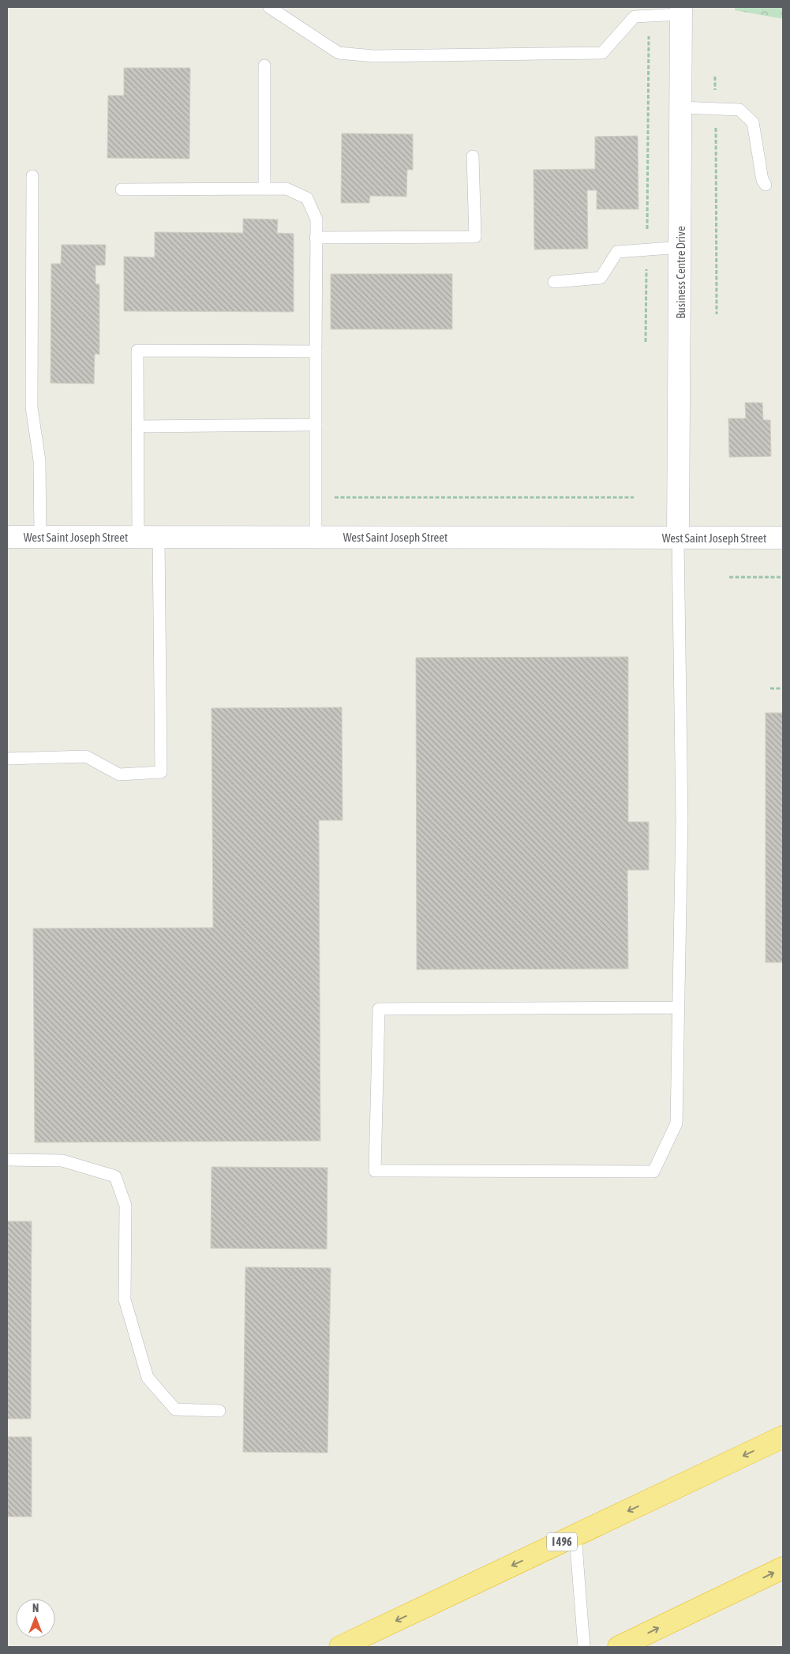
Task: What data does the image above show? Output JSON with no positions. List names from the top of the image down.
{
  "streets": {
    "highway": ["I 496"],
    "street": ["Business Centre Drive", "West Saint Joseph Street"]
  },
  "crossings": [
    ["Business Centre Drive", "West Saint Joseph Street"]
  ],
  "north": "top"
}
